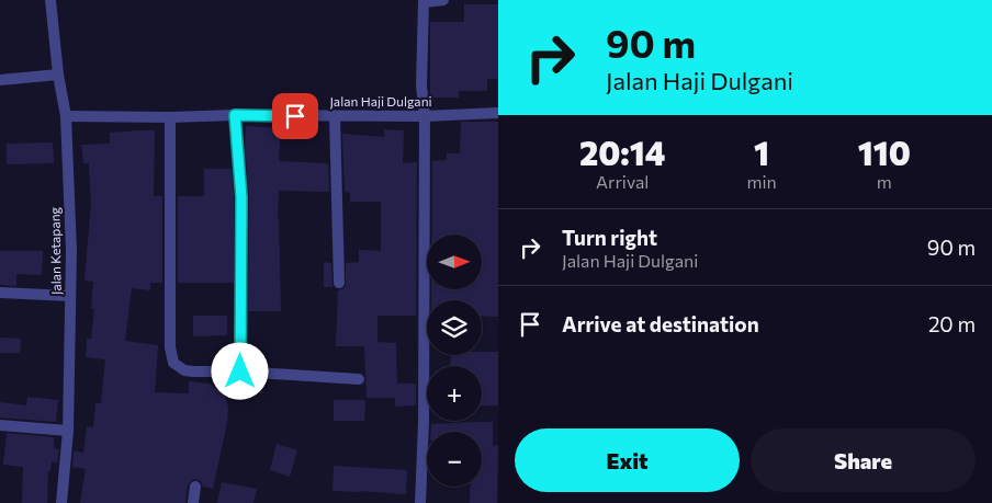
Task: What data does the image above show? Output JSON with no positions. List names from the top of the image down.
{
  "streets": {
    "street": ["Jalan Haji Dulgani", "Jalan Ketapang"]
  },
  "crossings": [
    ["Jalan Haji Dulgani", "Jalan Ketapang"]
  ],
  "north": "right",
  "page": {
    "turn": ["90 m", "Jalan Haji Dulgani"],
    "eta": [
      "20:14",
      "Arrival",
      "1",
      "min",
      "110",
      "m"
    ],
    "list": [
      {
        "name": "Turn right",
        "note": "Jalan Haji Dulgani",
        "value": "90 m"
      },
      {
        "name": "Arrive at destination",
        "value": "20 m"
      }
    ],
    "map_buttons": ["+", "−"],
    "buttons": ["Exit", "Share"]
  }
}
